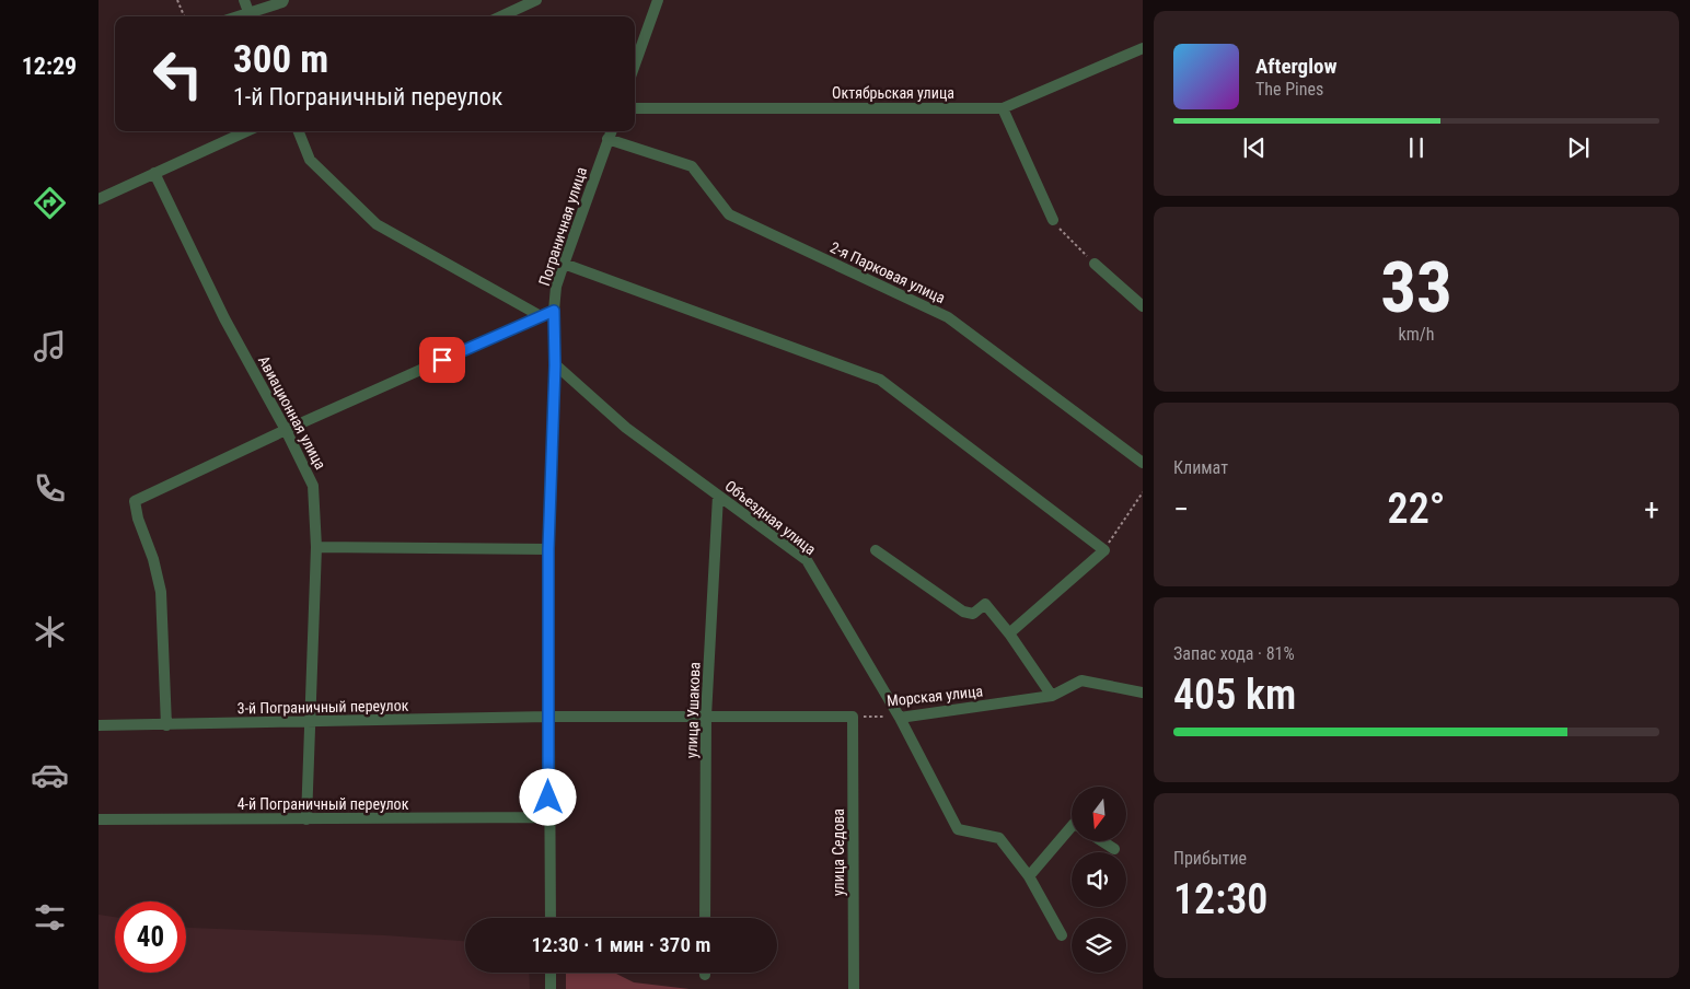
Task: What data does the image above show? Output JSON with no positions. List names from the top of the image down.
{
  "streets": {
    "street": [
      "Октябрьская улица",
      "Пограничная улица",
      "2-я Парковая улица",
      "Авиационная улица",
      "Объездная улица",
      "Морская улица",
      "3-й Пограничный переулок",
      "улица Ушакова",
      "4-й Пограничный переулок",
      "улица Седова"
    ]
  },
  "crossings": [
    ["Пограничная улица", "2-я Парковая улица"],
    ["Пограничная улица", "Объездная улица"],
    ["Пограничная улица", "3-й Пограничный переулок"],
    ["Пограничная улица", "4-й Пограничный переулок"],
    ["Авиационная улица", "3-й Пограничный переулок"],
    ["Авиационная улица", "4-й Пограничный переулок"],
    ["Объездная улица", "Морская улица"],
    ["Объездная улица", "улица Ушакова"],
    ["Морская улица", "улица Седова"]
  ],
  "north": "bottom",
  "page": {
    "tabs": "12:29",
    "turn": ["300 m", "1-й Пограничный переулок"],
    "song": ["Afterglow", "The Pines"],
    "tile": [
      ["33", "km/h"],
      "Климат",
      ["Запас хода · 81%", "405 km"],
      ["Прибытие", "12:30"]
    ],
    "heat": ["−", "22°", "+"],
    "limit": "40",
    "trip": "12:30 · 1 мин · 370 m"
  }
}
